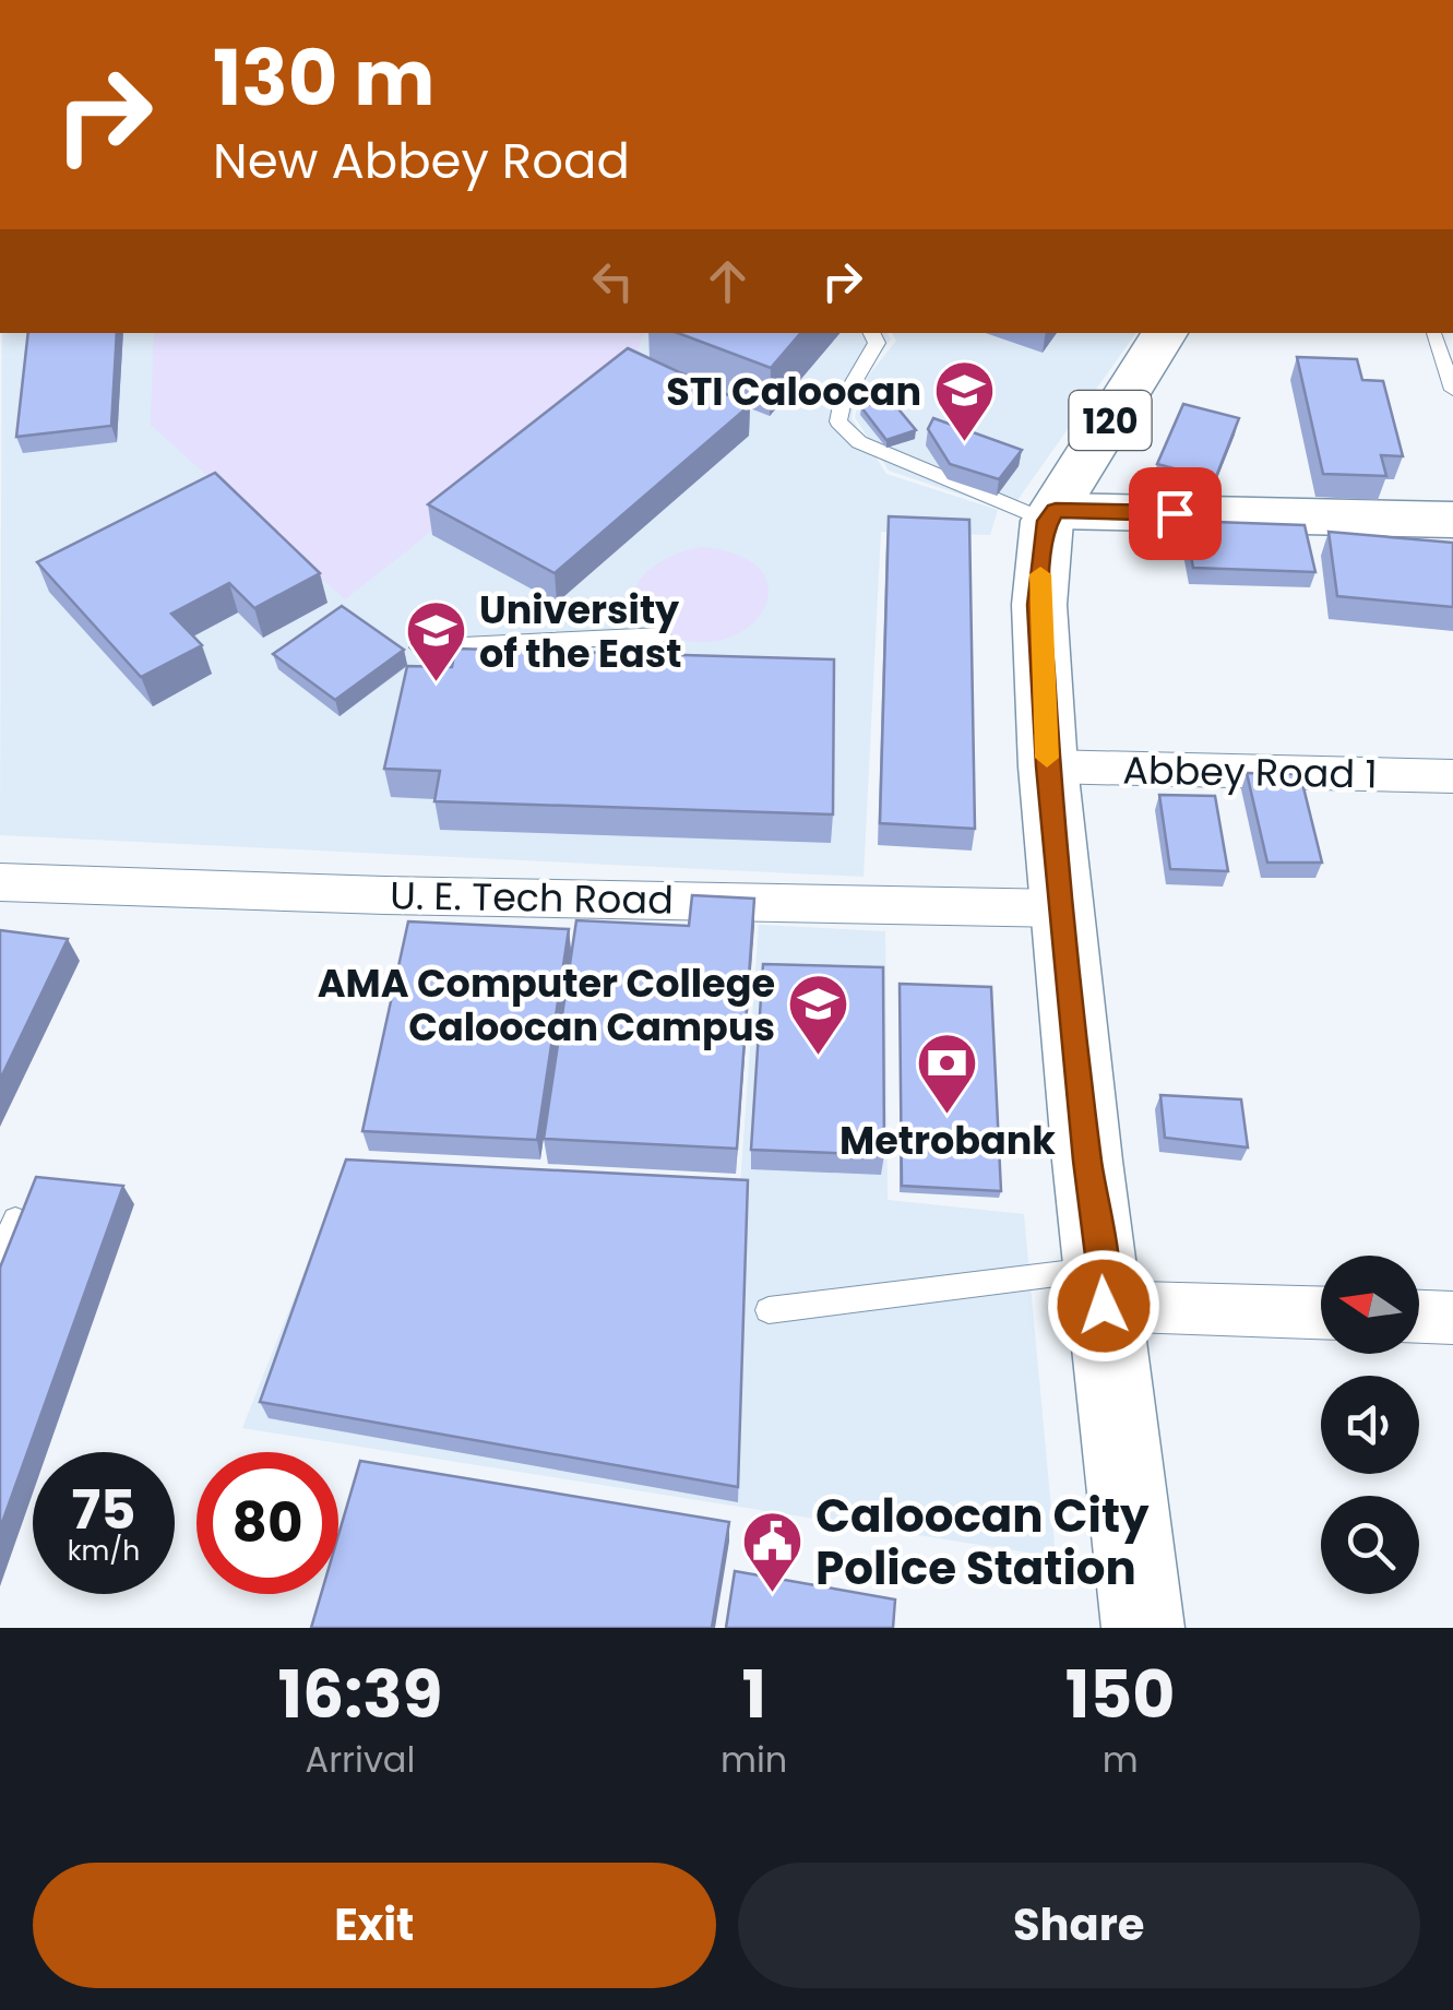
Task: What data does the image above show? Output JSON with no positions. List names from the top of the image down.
{
  "streets": {
    "main road": ["120"],
    "street": ["Abbey Road 1", "U. E. Tech Road"]
  },
  "crossings": [
    ["120", "Abbey Road 1"],
    ["120", "U. E. Tech Road"]
  ],
  "places": {
    "school or university": ["STI Caloocan", "University of the East", "AMA Computer College Caloocan Campus"],
    "bank": ["Metrobank"],
    "public building": ["Caloocan City Police Station"]
  },
  "north": "left",
  "page": {
    "turn": ["130 m", "New Abbey Road"],
    "speed": "75 km/h",
    "limit": "80",
    "eta": [
      "16:39",
      "Arrival",
      "1",
      "min",
      "150",
      "m"
    ],
    "buttons": ["Exit", "Share"]
  }
}
